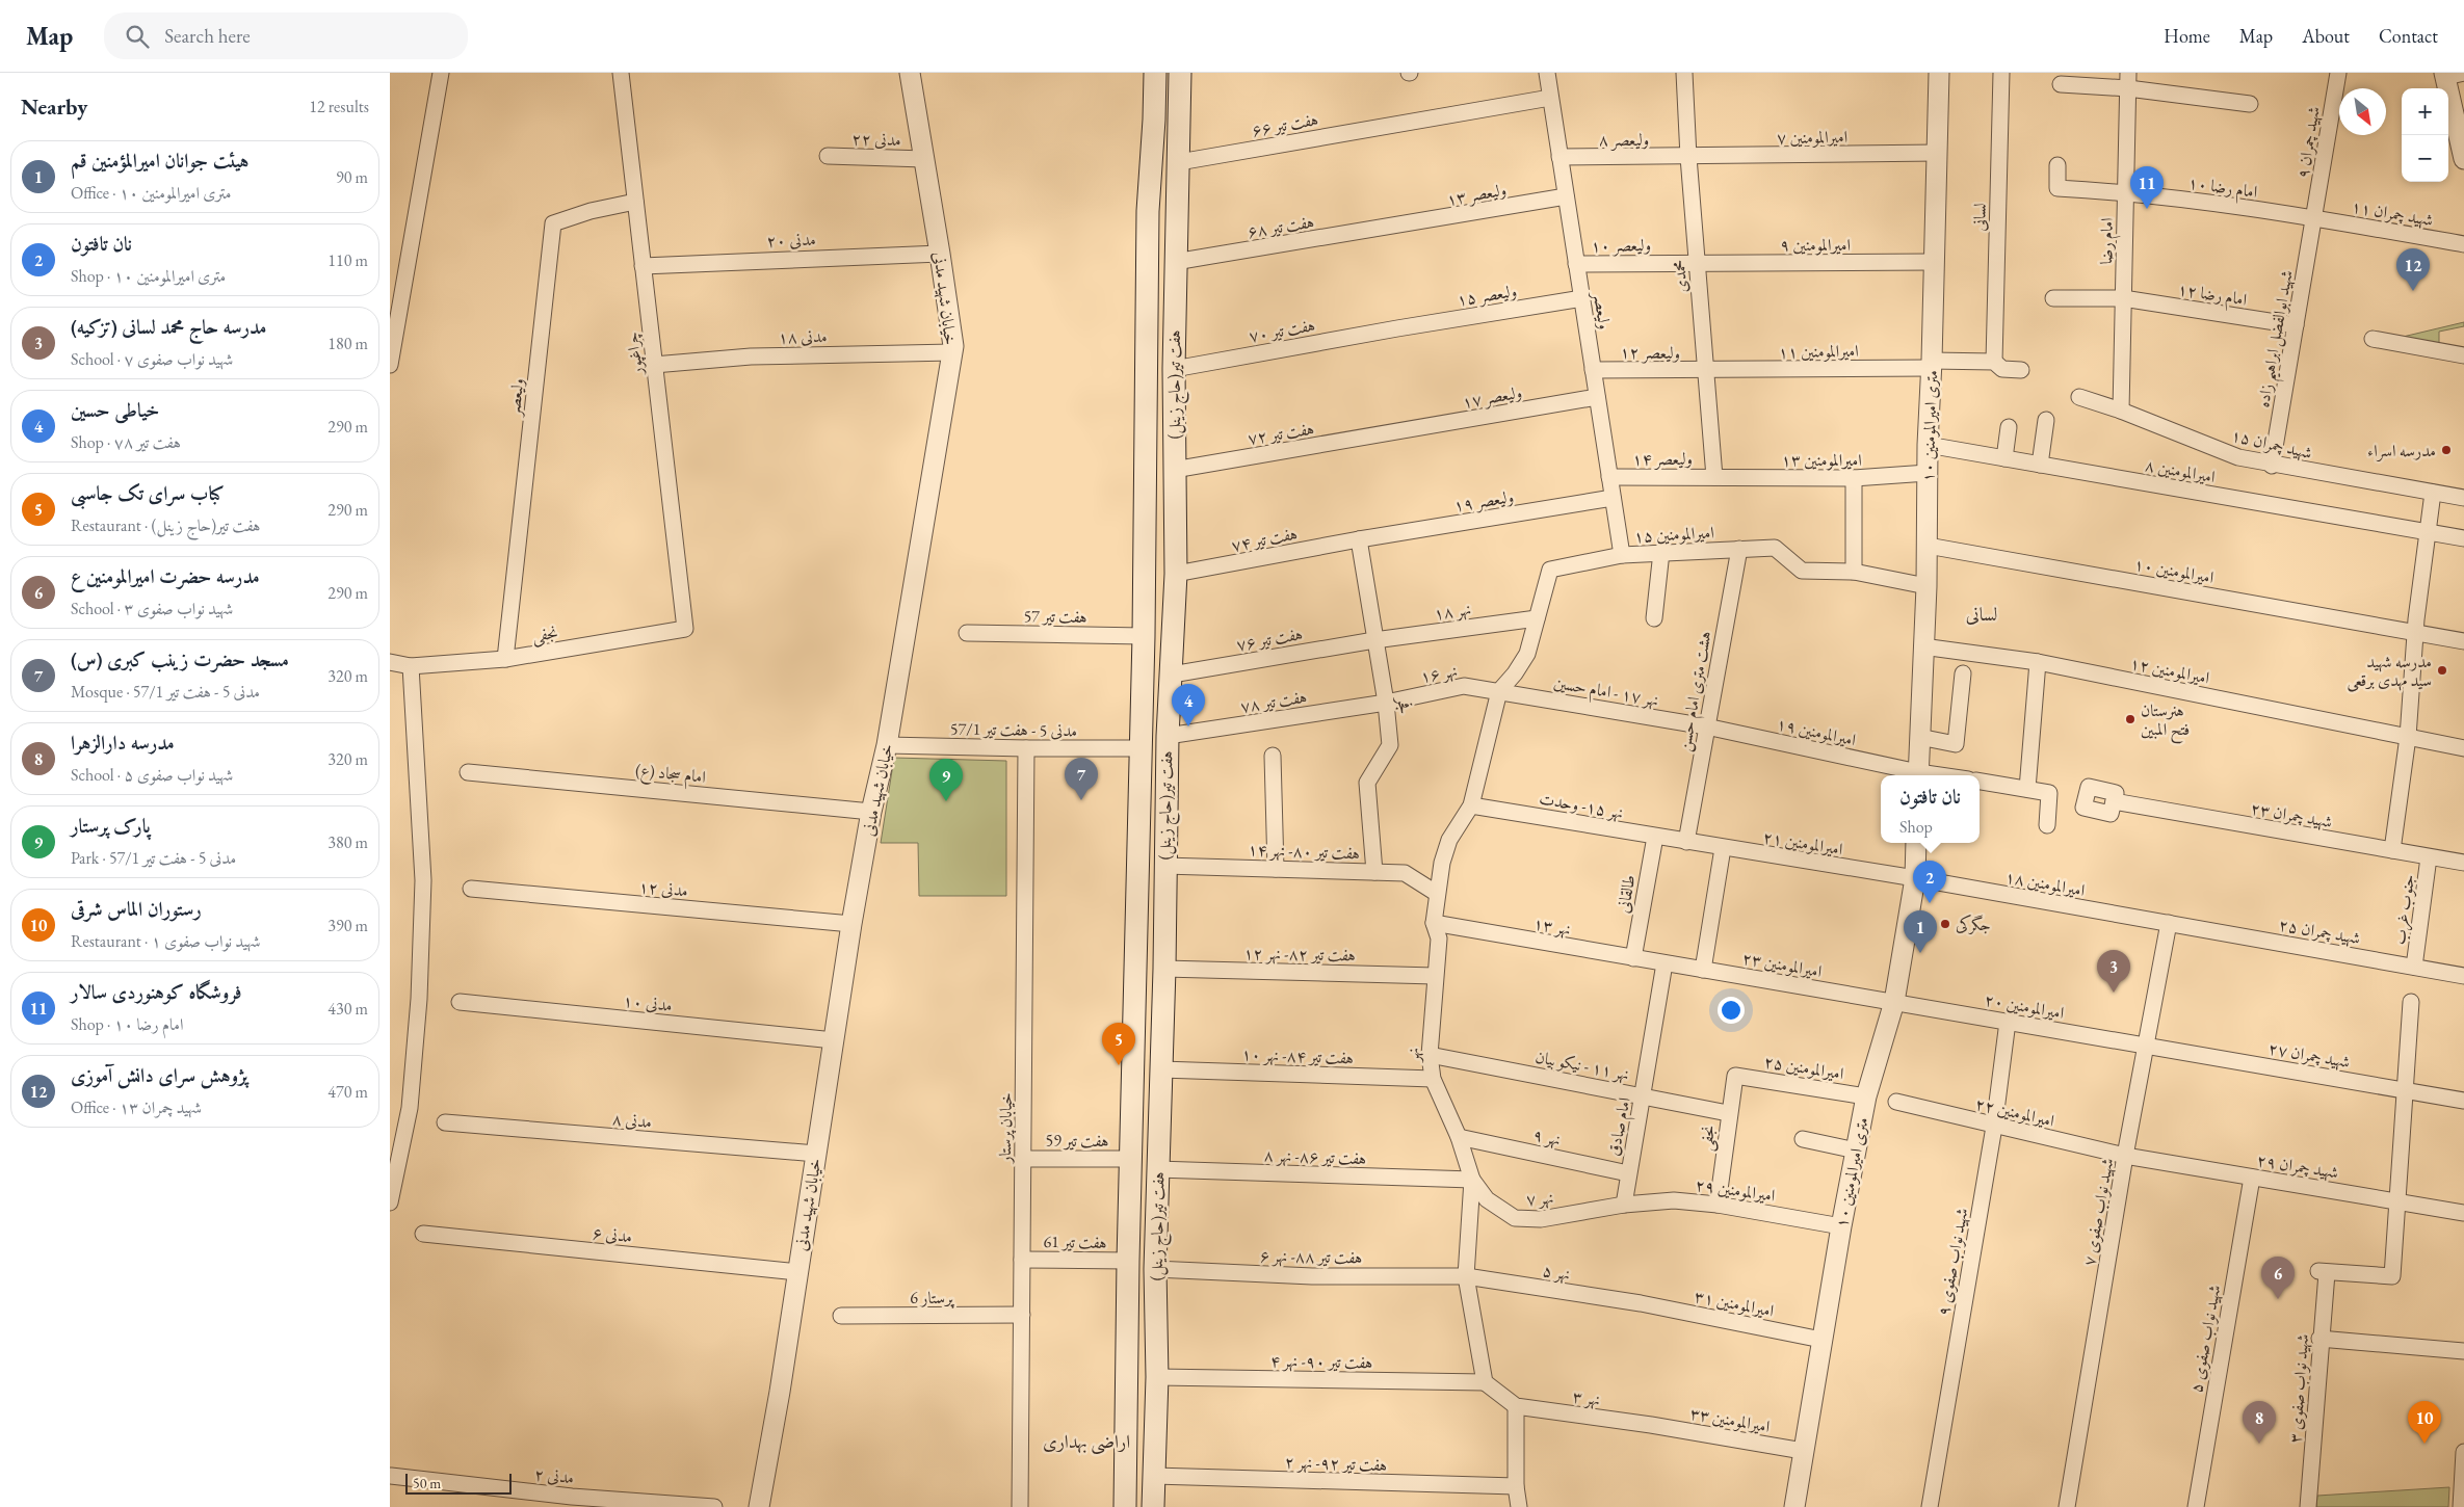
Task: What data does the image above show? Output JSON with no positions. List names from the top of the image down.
{
  "streets": {
    "main road": ["هفت تیر(حاج زینل)"],
    "street": [
      "هفت تیر ۶۶",
      "امیرالمومنین ۷",
      "مدنی ۲۲",
      "ولیعصر ۸",
      "شهید چمران ۹",
      "امام رضا ۱۰",
      "ولیعصر ۱۳",
      "شهید چمران ۱۱",
      "لسانی",
      "هفت تیر ۶۸",
      "مدنی ۲۰",
      "امام رضا",
      "امیرالمومنین ۹",
      "ولیعصر ۱۰",
      "محمدی",
      "امام رضا ۱۲",
      "ولیعصر ۱۵",
      "خیابان شهید مدنی",
      "ولیعصر",
      "هفت تیر ۷۰",
      "مدنی ۱۸",
      "شهید ابوالفضل ابراهیم زاده",
      "امیرالمومنین ۱۱",
      "ولیعصر ۱۲",
      "چراغپور",
      "ولیعصر ۱۷",
      "۱۰ متری امیرالمومنین",
      "هفت تیر ۷۲",
      "شهید چمران ۱۵",
      "ولیعصر ۱۴",
      "امیرالمومنین ۱۳",
      "امیرالمومنین ۸",
      "ولیعصر ۱۹",
      "امیرالمومنین ۱۵",
      "هفت تیر ۷۴",
      "امیرالمومنین ۱۰",
      "نهر ۱۸",
      "هفت تیر 57",
      "نجفی",
      "هفت تیر ۷۶",
      "امیرالمومنین ۱۲",
      "نهر ۱۶",
      "نهر ۱۷ - امام حسین",
      "هشت متری امام حسن",
      "هفت تیر ۷۸",
      "فجر",
      "مدنی 5 - هفت تیر 57/1",
      "امیرالمومنین ۱۹",
      "امام سجاد (ع)",
      "نهر ۱۵- وحدت",
      "شهید چمران ۲۳",
      "امیرالمومنین ۲۱",
      "هفت تیر ۸۰- نهر ۱۴",
      "امیرالمومنین ۱۸",
      "مدنی ۱۲",
      "طالقانی",
      "جنوب غرب",
      "نهر ۱۳",
      "شهید چمران ۲۵",
      "هفت تیر ۸۲- نهر ۱۲",
      "امیرالمومنین ۲۳",
      "مدنی ۱۰",
      "امیرالمومنین ۲۰",
      "نهر",
      "شهید چمران ۲۷",
      "هفت تیر ۸۴- نهر ۱۰",
      "نهر ۱۱ - نیکو بیان",
      "امیرالمومنین ۲۵",
      "امیرالمومنین ۲۲",
      "مدنی ۸",
      "امام صادق",
      "خیابان پرستار",
      "نهر ۹",
      "هفت تیر 59",
      "هفت تیر ۸۶- نهر ۸",
      "شهید چمران ۲۹",
      "امیرالمومنین ۲۹",
      "نهر ۷",
      "شهید نواب صفوی ۷",
      "مدنی ۶",
      "هفت تیر 61",
      "هفت تیر ۸۸- نهر ۶",
      "شهید نواب صفوی ۹",
      "نهر ۵",
      "پرستار 6",
      "امیرالمومنین ۳۱",
      "شهید نواب صفوی ۵",
      "هفت تیر ۹۰- نهر ۴",
      "شهید نواب صفوی ۳",
      "نهر ۳",
      "امیرالمومنین ۳۳",
      "هفت تیر ۹۲- نهر ۲",
      "مدنی ۲"
    ]
  },
  "crossings": [
    ["هفت تیر ۶۶", "ولیعصر"],
    ["هفت تیر ۶۶", "هفت تیر(حاج زینل)"],
    ["امیرالمومنین ۷", "ولیعصر ۸"],
    ["امیرالمومنین ۷", "محمدی"],
    ["امیرالمومنین ۷", "۱۰ متری امیرالمومنین"],
    ["مدنی ۲۲", "خیابان شهید مدنی"],
    ["ولیعصر ۸", "محمدی"],
    ["ولیعصر ۸", "ولیعصر"],
    ["شهید چمران ۹", "امام رضا ۱۰"],
    ["شهید چمران ۹", "شهید چمران ۱۱"],
    ["شهید چمران ۹", "شهید ابوالفضل ابراهیم زاده"],
    ["امام رضا ۱۰", "شهید چمران ۱۱"],
    ["امام رضا ۱۰", "امام رضا"],
    ["امام رضا ۱۰", "شهید ابوالفضل ابراهیم زاده"],
    ["ولیعصر ۱۳", "هفت تیر ۶۸"],
    ["ولیعصر ۱۳", "ولیعصر"],
    ["شهید چمران ۱۱", "شهید ابوالفضل ابراهیم زاده"],
    ["لسانی", "امیرالمومنین ۱۱"],
    ["هفت تیر ۶۸", "هفت تیر(حاج زینل)"],
    ["مدنی ۲۰", "خیابان شهید مدنی"],
    ["مدنی ۲۰", "چراغپور"],
    ["امام رضا", "امام رضا ۱۲"],
    ["امام رضا", "شهید چمران ۱۵"],
    ["امیرالمومنین ۹", "ولیعصر ۱۰"],
    ["امیرالمومنین ۹", "محمدی"],
    ["امیرالمومنین ۹", "۱۰ متری امیرالمومنین"],
    ["ولیعصر ۱۰", "محمدی"],
    ["ولیعصر ۱۰", "ولیعصر"],
    ["محمدی", "امیرالمومنین ۱۱"],
    ["محمدی", "ولیعصر ۱۲"],
    ["محمدی", "ولیعصر ۱۴"],
    ["محمدی", "امیرالمومنین ۱۳"],
    ["امام رضا ۱۲", "شهید ابوالفضل ابراهیم زاده"],
    ["ولیعصر ۱۵", "ولیعصر"],
    ["ولیعصر ۱۵", "هفت تیر ۷۰"],
    ["خیابان شهید مدنی", "مدنی ۱۸"],
    ["خیابان شهید مدنی", "مدنی 5 - هفت تیر 57/1"],
    ["خیابان شهید مدنی", "امام سجاد (ع)"],
    ["خیابان شهید مدنی", "مدنی ۱۲"],
    ["خیابان شهید مدنی", "مدنی ۱۰"],
    ["خیابان شهید مدنی", "مدنی ۸"],
    ["خیابان شهید مدنی", "مدنی ۶"],
    ["ولیعصر", "ولیعصر ۱۲"],
    ["ولیعصر", "چراغپور"],
    ["ولیعصر", "ولیعصر ۱۷"],
    ["ولیعصر", "ولیعصر ۱۴"],
    ["ولیعصر", "ولیعصر ۱۹"],
    ["ولیعصر", "امیرالمومنین ۱۵"],
    ["ولیعصر", "نجفی"],
    ["هفت تیر ۷۰", "هفت تیر(حاج زینل)"],
    ["مدنی ۱۸", "چراغپور"],
    ["شهید ابوالفضل ابراهیم زاده", "شهید چمران ۱۵"],
    ["امیرالمومنین ۱۱", "ولیعصر ۱۲"],
    ["امیرالمومنین ۱۱", "۱۰ متری امیرالمومنین"],
    ["چراغپور", "نجفی"],
    ["هفت تیر(حاج زینل)", "هفت تیر ۷۲"],
    ["هفت تیر(حاج زینل)", "هفت تیر ۷۴"],
    ["هفت تیر(حاج زینل)", "هفت تیر 57"],
    ["هفت تیر(حاج زینل)", "هفت تیر ۷۶"],
    ["هفت تیر(حاج زینل)", "هفت تیر ۷۸"],
    ["هفت تیر(حاج زینل)", "مدنی 5 - هفت تیر 57/1"],
    ["هفت تیر(حاج زینل)", "هفت تیر ۸۰- نهر ۱۴"],
    ["هفت تیر(حاج زینل)", "هفت تیر ۸۲- نهر ۱۲"],
    ["هفت تیر(حاج زینل)", "هفت تیر ۸۴- نهر ۱۰"],
    ["هفت تیر(حاج زینل)", "هفت تیر 59"],
    ["هفت تیر(حاج زینل)", "هفت تیر ۸۶- نهر ۸"],
    ["هفت تیر(حاج زینل)", "هفت تیر 61"],
    ["هفت تیر(حاج زینل)", "هفت تیر ۸۸- نهر ۶"],
    ["هفت تیر(حاج زینل)", "هفت تیر ۹۰- نهر ۴"],
    ["هفت تیر(حاج زینل)", "هفت تیر ۹۲- نهر ۲"],
    ["ولیعصر ۱۷", "هفت تیر ۷۲"],
    ["۱۰ متری امیرالمومنین", "امیرالمومنین ۱۳"],
    ["۱۰ متری امیرالمومنین", "امیرالمومنین ۸"],
    ["۱۰ متری امیرالمومنین", "امیرالمومنین ۱۵"],
    ["۱۰ متری امیرالمومنین", "امیرالمومنین ۱۰"],
    ["۱۰ متری امیرالمومنین", "امیرالمومنین ۱۲"],
    ["۱۰ متری امیرالمومنین", "امیرالمومنین ۱۹"],
    ["۱۰ متری امیرالمومنین", "امیرالمومنین ۲۱"],
    ["۱۰ متری امیرالمومنین", "امیرالمومنین ۱۸"],
    ["۱۰ متری امیرالمومنین", "امیرالمومنین ۲۳"],
    ["۱۰ متری امیرالمومنین", "امیرالمومنین ۲۰"],
    ["۱۰ متری امیرالمومنین", "امیرالمومنین ۲۵"],
    ["۱۰ متری امیرالمومنین", "امیرالمومنین ۲۹"],
    ["۱۰ متری امیرالمومنین", "امیرالمومنین ۳۱"],
    ["۱۰ متری امیرالمومنین", "امیرالمومنین ۳۳"],
    ["ولیعصر ۱۴", "امیرالمومنین ۱۳"],
    ["ولیعصر ۱۹", "هفت تیر ۷۴"],
    ["ولیعصر ۱۹", "فجر"],
    ["امیرالمومنین ۱۵", "نهر ۱۸"],
    ["امیرالمومنین ۱۵", "نهر ۱۶"],
    ["امیرالمومنین ۱۵", "نهر ۱۷ - امام حسین"],
    ["امیرالمومنین ۱۵", "هشت متری امام حسن"],
    ["امیرالمومنین ۱۵", "نهر"],
    ["هفت تیر ۷۴", "فجر"],
    ["نهر ۱۸", "هفت تیر ۷۶"],
    ["نهر ۱۸", "فجر"],
    ["نجفی", "نهر ۱۱ - نیکو بیان"],
    ["نجفی", "امیرالمومنین ۲۵"],
    ["نجفی", "امیرالمومنین ۲۹"],
    ["هفت تیر ۷۶", "فجر"],
    ["نهر ۱۶", "نهر ۱۷ - امام حسین"],
    ["نهر ۱۶", "هفت تیر ۷۸"],
    ["نهر ۱۶", "فجر"],
    ["نهر ۱۶", "نهر"],
    ["نهر ۱۷ - امام حسین", "هشت متری امام حسن"],
    ["نهر ۱۷ - امام حسین", "امیرالمومنین ۱۹"],
    ["نهر ۱۷ - امام حسین", "نهر"],
    ["هشت متری امام حسن", "امیرالمومنین ۱۹"],
    ["هشت متری امام حسن", "نهر ۱۵- وحدت"],
    ["هشت متری امام حسن", "امیرالمومنین ۲۱"],
    ["هفت تیر ۷۸", "فجر"],
    ["فجر", "هفت تیر ۸۰- نهر ۱۴"],
    ["مدنی 5 - هفت تیر 57/1", "خیابان پرستار"],
    ["نهر ۱۵- وحدت", "امیرالمومنین ۲۱"],
    ["نهر ۱۵- وحدت", "طالقانی"],
    ["نهر ۱۵- وحدت", "نهر"],
    ["شهید چمران ۲۳", "جنوب غرب"],
    ["امیرالمومنین ۲۱", "امیرالمومنین ۱۸"],
    ["هفت تیر ۸۰- نهر ۱۴", "نهر"],
    ["امیرالمومنین ۱۸", "شهید چمران ۲۵"],
    ["امیرالمومنین ۱۸", "شهید نواب صفوی ۷"],
    ["طالقانی", "نهر ۱۳"],
    ["جنوب غرب", "شهید چمران ۲۵"],
    ["نهر ۱۳", "امیرالمومنین ۲۳"],
    ["نهر ۱۳", "نهر"],
    ["نهر ۱۳", "امام صادق"],
    ["شهید چمران ۲۵", "شهید نواب صفوی ۷"],
    ["هفت تیر ۸۲- نهر ۱۲", "نهر"],
    ["امیرالمومنین ۲۳", "امیرالمومنین ۲۰"],
    ["امیرالمومنین ۲۳", "امام صادق"],
    ["امیرالمومنین ۲۰", "شهید چمران ۲۷"],
    ["امیرالمومنین ۲۰", "شهید نواب صفوی ۷"],
    ["امیرالمومنین ۲۰", "شهید نواب صفوی ۹"],
    ["نهر", "هفت تیر ۸۴- نهر ۱۰"],
    ["نهر", "نهر ۱۱ - نیکو بیان"],
    ["نهر", "نهر ۹"],
    ["نهر", "هفت تیر ۸۶- نهر ۸"],
    ["نهر", "نهر ۷"],
    ["نهر", "هفت تیر ۸۸- نهر ۶"],
    ["نهر", "نهر ۵"],
    ["نهر", "هفت تیر ۹۰- نهر ۴"],
    ["شهید چمران ۲۷", "شهید نواب صفوی ۷"],
    ["نهر ۱۱ - نیکو بیان", "امام صادق"],
    ["امیرالمومنین ۲۲", "شهید چمران ۲۹"],
    ["امیرالمومنین ۲۲", "شهید نواب صفوی ۷"],
    ["امیرالمومنین ۲۲", "شهید نواب صفوی ۹"],
    ["امام صادق", "نهر ۹"],
    ["امام صادق", "امیرالمومنین ۲۹"],
    ["امام صادق", "نهر ۷"],
    ["خیابان پرستار", "هفت تیر 59"],
    ["خیابان پرستار", "هفت تیر 61"],
    ["خیابان پرستار", "پرستار 6"],
    ["هفت تیر ۸۶- نهر ۸", "نهر ۷"],
    ["شهید چمران ۲۹", "شهید نواب صفوی ۷"],
    ["شهید چمران ۲۹", "شهید نواب صفوی ۵"],
    ["شهید چمران ۲۹", "شهید نواب صفوی ۳"],
    ["امیرالمومنین ۲۹", "نهر ۷"],
    ["هفت تیر ۸۸- نهر ۶", "نهر ۵"],
    ["نهر ۵", "امیرالمومنین ۳۱"],
    ["نهر ۳", "امیرالمومنین ۳۳"]
  ],
  "districts": ["لسانی", "اراضی بهداری"],
  "places": [
    "مدرسه اسراء",
    "مدرسه شهید سید مهدی برقعی",
    "هنرستان فتح المبین",
    "جگرکی"
  ],
  "scale_bar": "50 m",
  "north": "bottom right",
  "page": {
    "header": "Map",
    "search": "Search here",
    "nav": [
      "Home",
      "Map",
      "About",
      "Contact"
    ],
    "heading": ["Nearby", "12 results"],
    "map_buttons": ["+", "−"],
    "list": [
      {
        "mark": "1",
        "name": "هیئت جوانان امیرالمؤمنین قم",
        "note": "Office · ۱۰ متری امیرالمومنین",
        "value": "90 m"
      },
      {
        "mark": "2",
        "name": "نان تافتون",
        "note": "Shop · ۱۰ متری امیرالمومنین",
        "value": "110 m"
      },
      {
        "mark": "3",
        "name": "مدرسه حاج محمد لسانی (تزکیه)",
        "note": "School · شهید نواب صفوی ۷",
        "value": "180 m"
      },
      {
        "mark": "4",
        "name": "خیاطی حسین",
        "note": "Shop · هفت تیر ۷۸",
        "value": "290 m"
      },
      {
        "mark": "5",
        "name": "کباب سرای تک جاسبی",
        "note": "Restaurant · هفت تیر(حاج زینل)",
        "value": "290 m"
      },
      {
        "mark": "6",
        "name": "مدرسه حضرت امیرالمومنین ع",
        "note": "School · شهید نواب صفوی ۳",
        "value": "290 m"
      },
      {
        "mark": "7",
        "name": "(مسجد حضرت زینب کبری (س",
        "note": "Mosque · مدنی 5 - هفت تیر 57/1",
        "value": "320 m"
      },
      {
        "mark": "8",
        "name": "مدرسه دارالزهرا",
        "note": "School · شهید نواب صفوی ۵",
        "value": "320 m"
      },
      {
        "mark": "9",
        "name": "پارک پرستار",
        "note": "Park · مدنی 5 - هفت تیر 57/1",
        "value": "380 m"
      },
      {
        "mark": "10",
        "name": "رستوران الماس شرقی",
        "note": "Restaurant · شهید نواب صفوی ۱",
        "value": "390 m"
      },
      {
        "mark": "11",
        "name": "فروشگاه کوهنوردی سالار",
        "note": "Shop · امام رضا ۱۰",
        "value": "430 m"
      },
      {
        "mark": "12",
        "name": "پژوهش سرای دانش آموزی",
        "note": "Office · شهید چمران ۱۳",
        "value": "470 m"
      }
    ],
    "pins": [
      "11",
      "12",
      "4",
      "7",
      "9",
      "2",
      "1",
      "3",
      "5",
      "6",
      "8",
      "10"
    ],
    "popup": ["نان تافتون", "Shop"],
    "scale": "50 m"
  }
}
